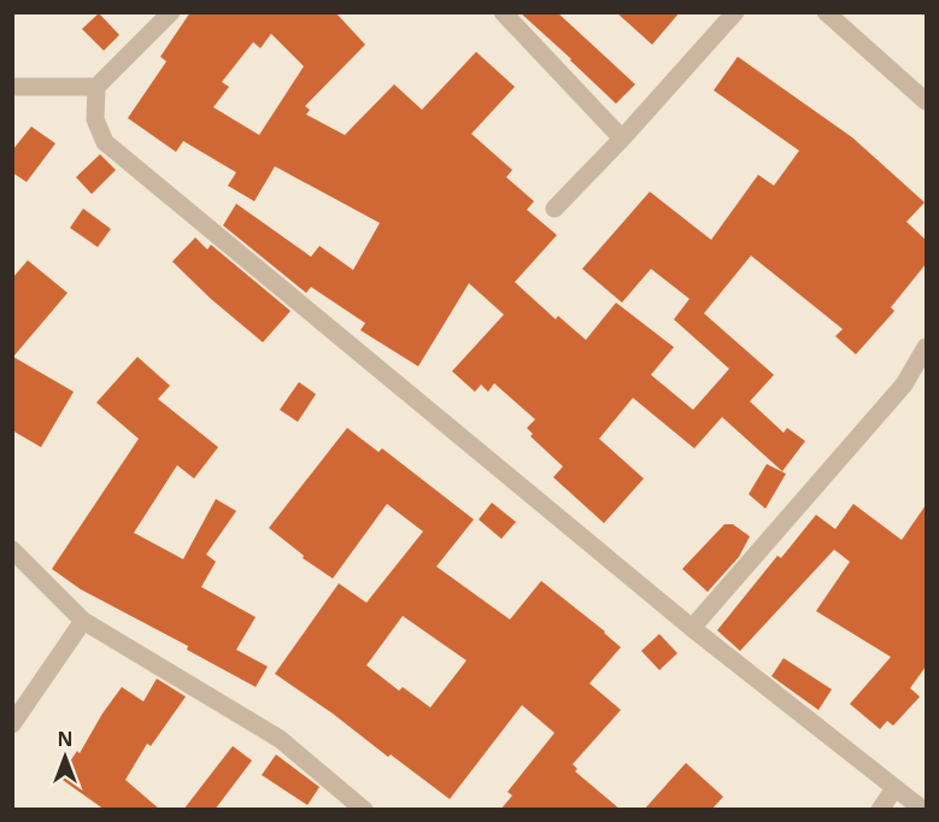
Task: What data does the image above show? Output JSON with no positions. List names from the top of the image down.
{
  "north": "top"
}
